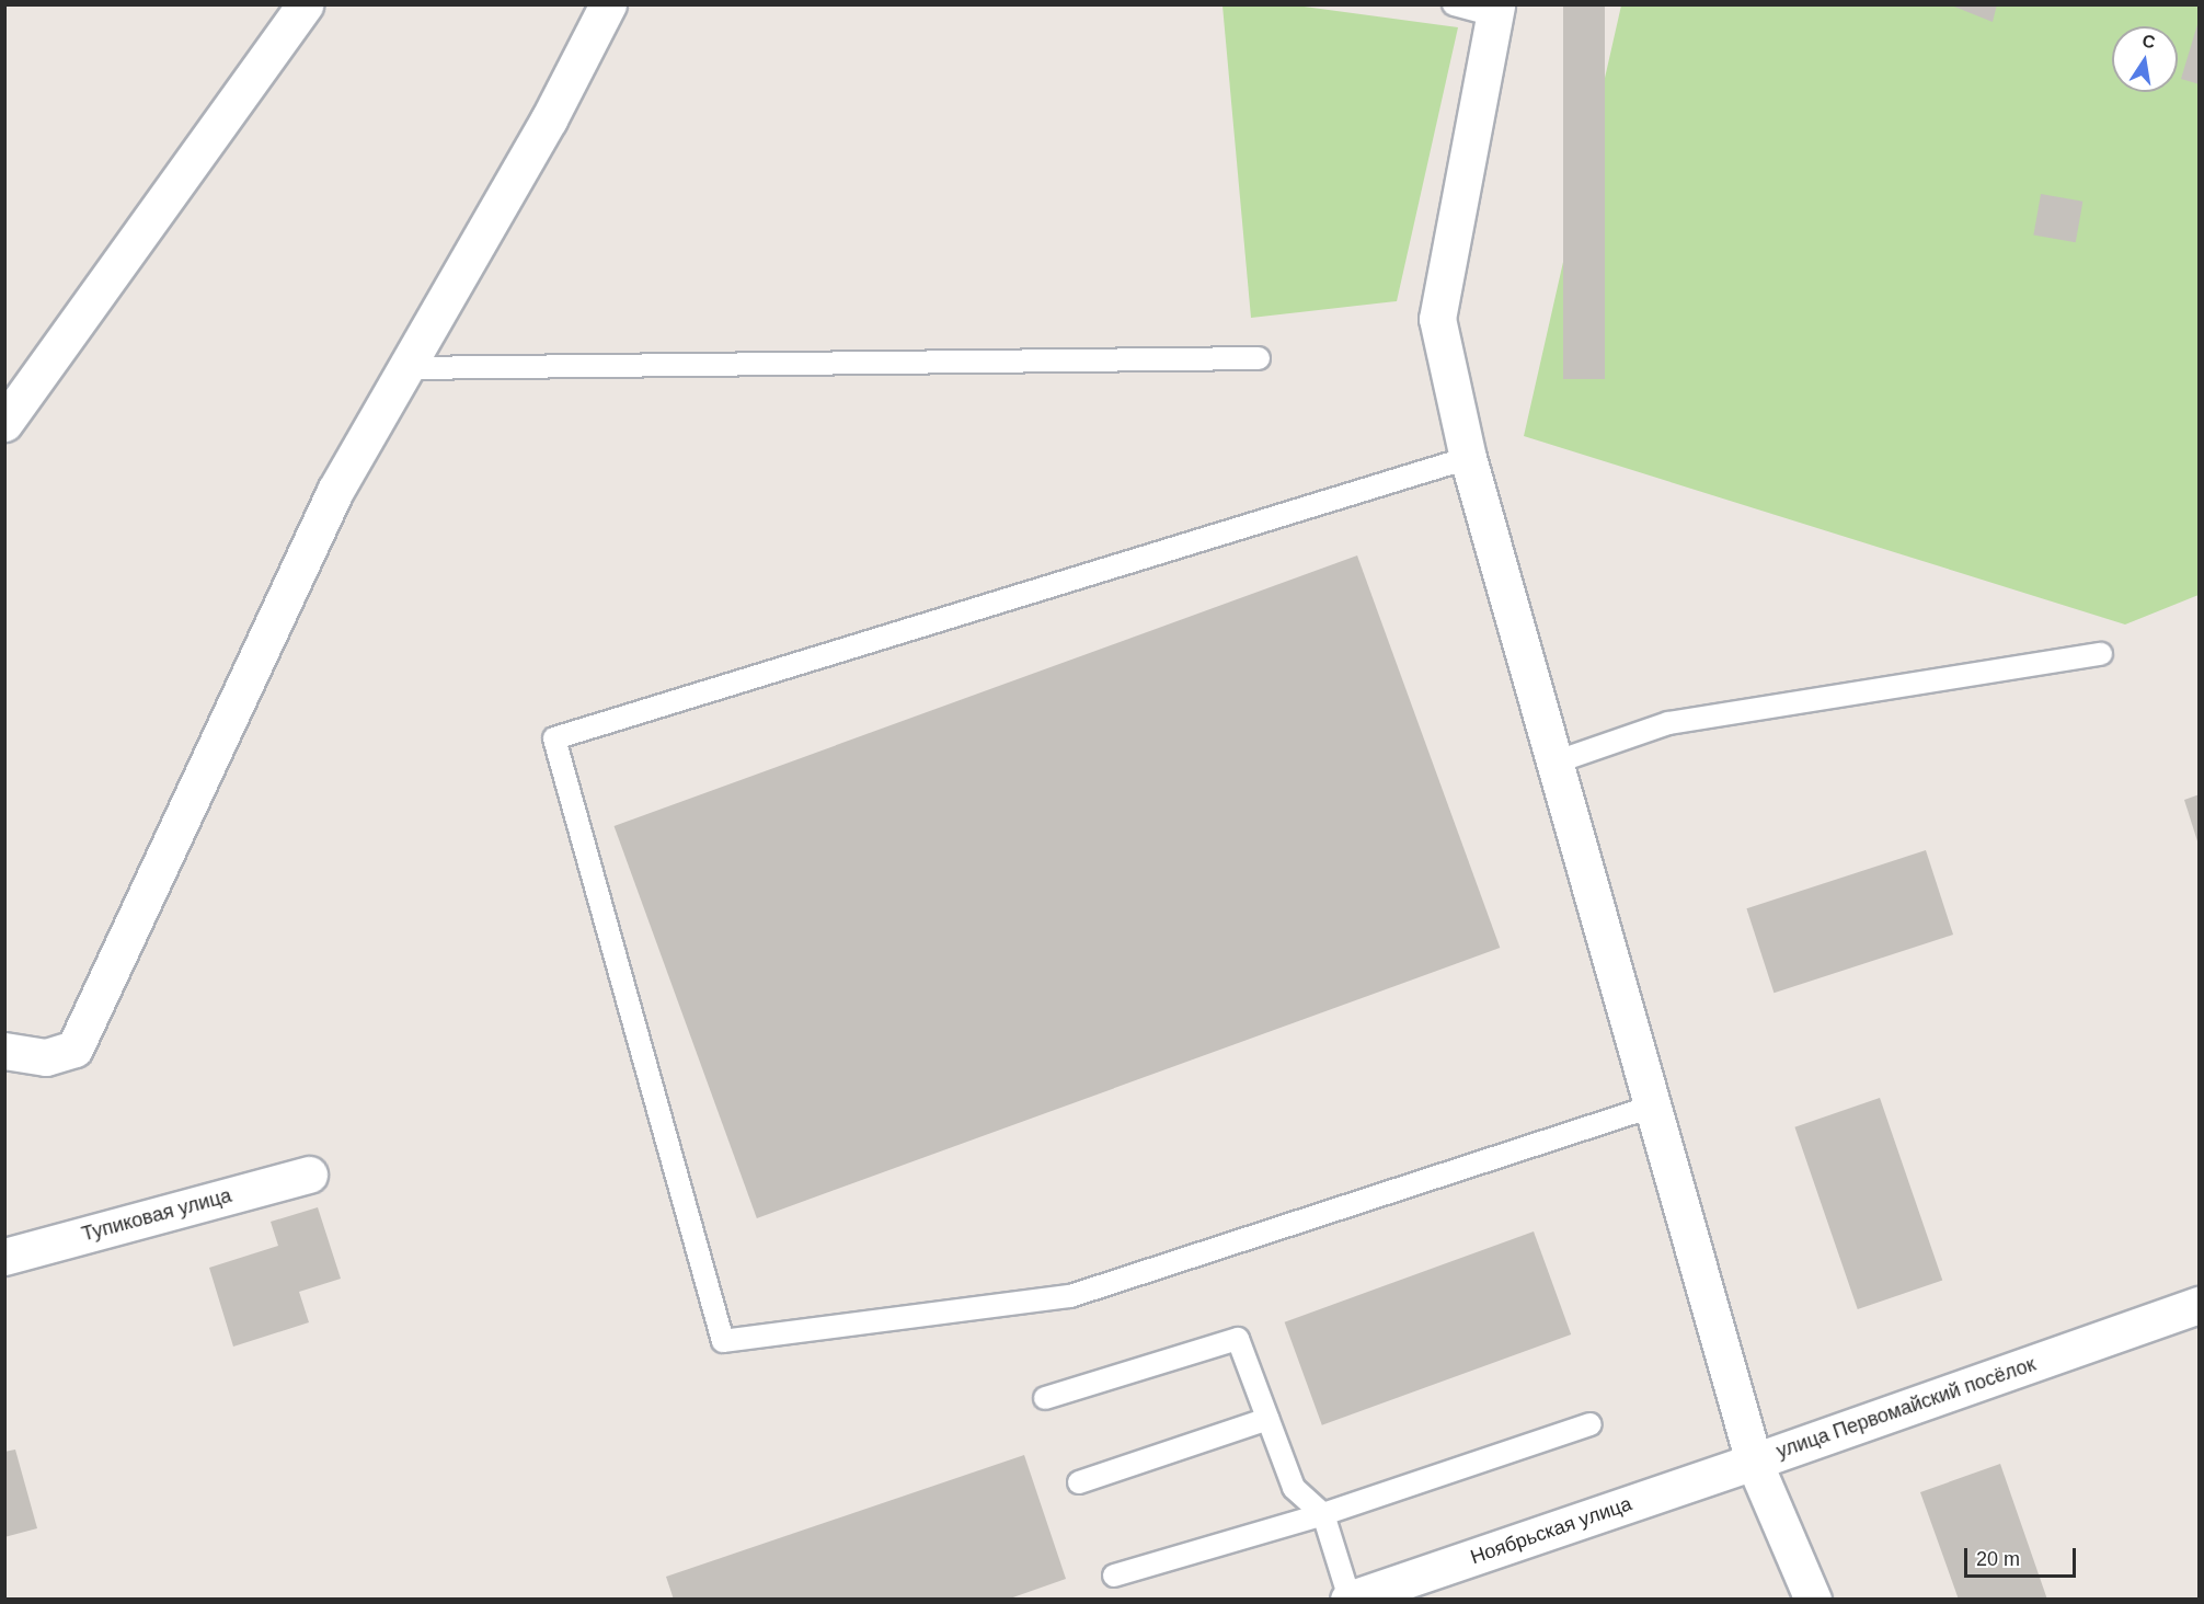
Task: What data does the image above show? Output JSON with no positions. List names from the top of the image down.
{
  "streets": {
    "street": ["Тупиковая улица", "улица Первомайский посёлок", "Ноябрьская улица"]
  },
  "crossings": [
    ["улица Первомайский посёлок", "Ноябрьская улица"]
  ],
  "scale_bar": "20 m",
  "north": "top"
}
